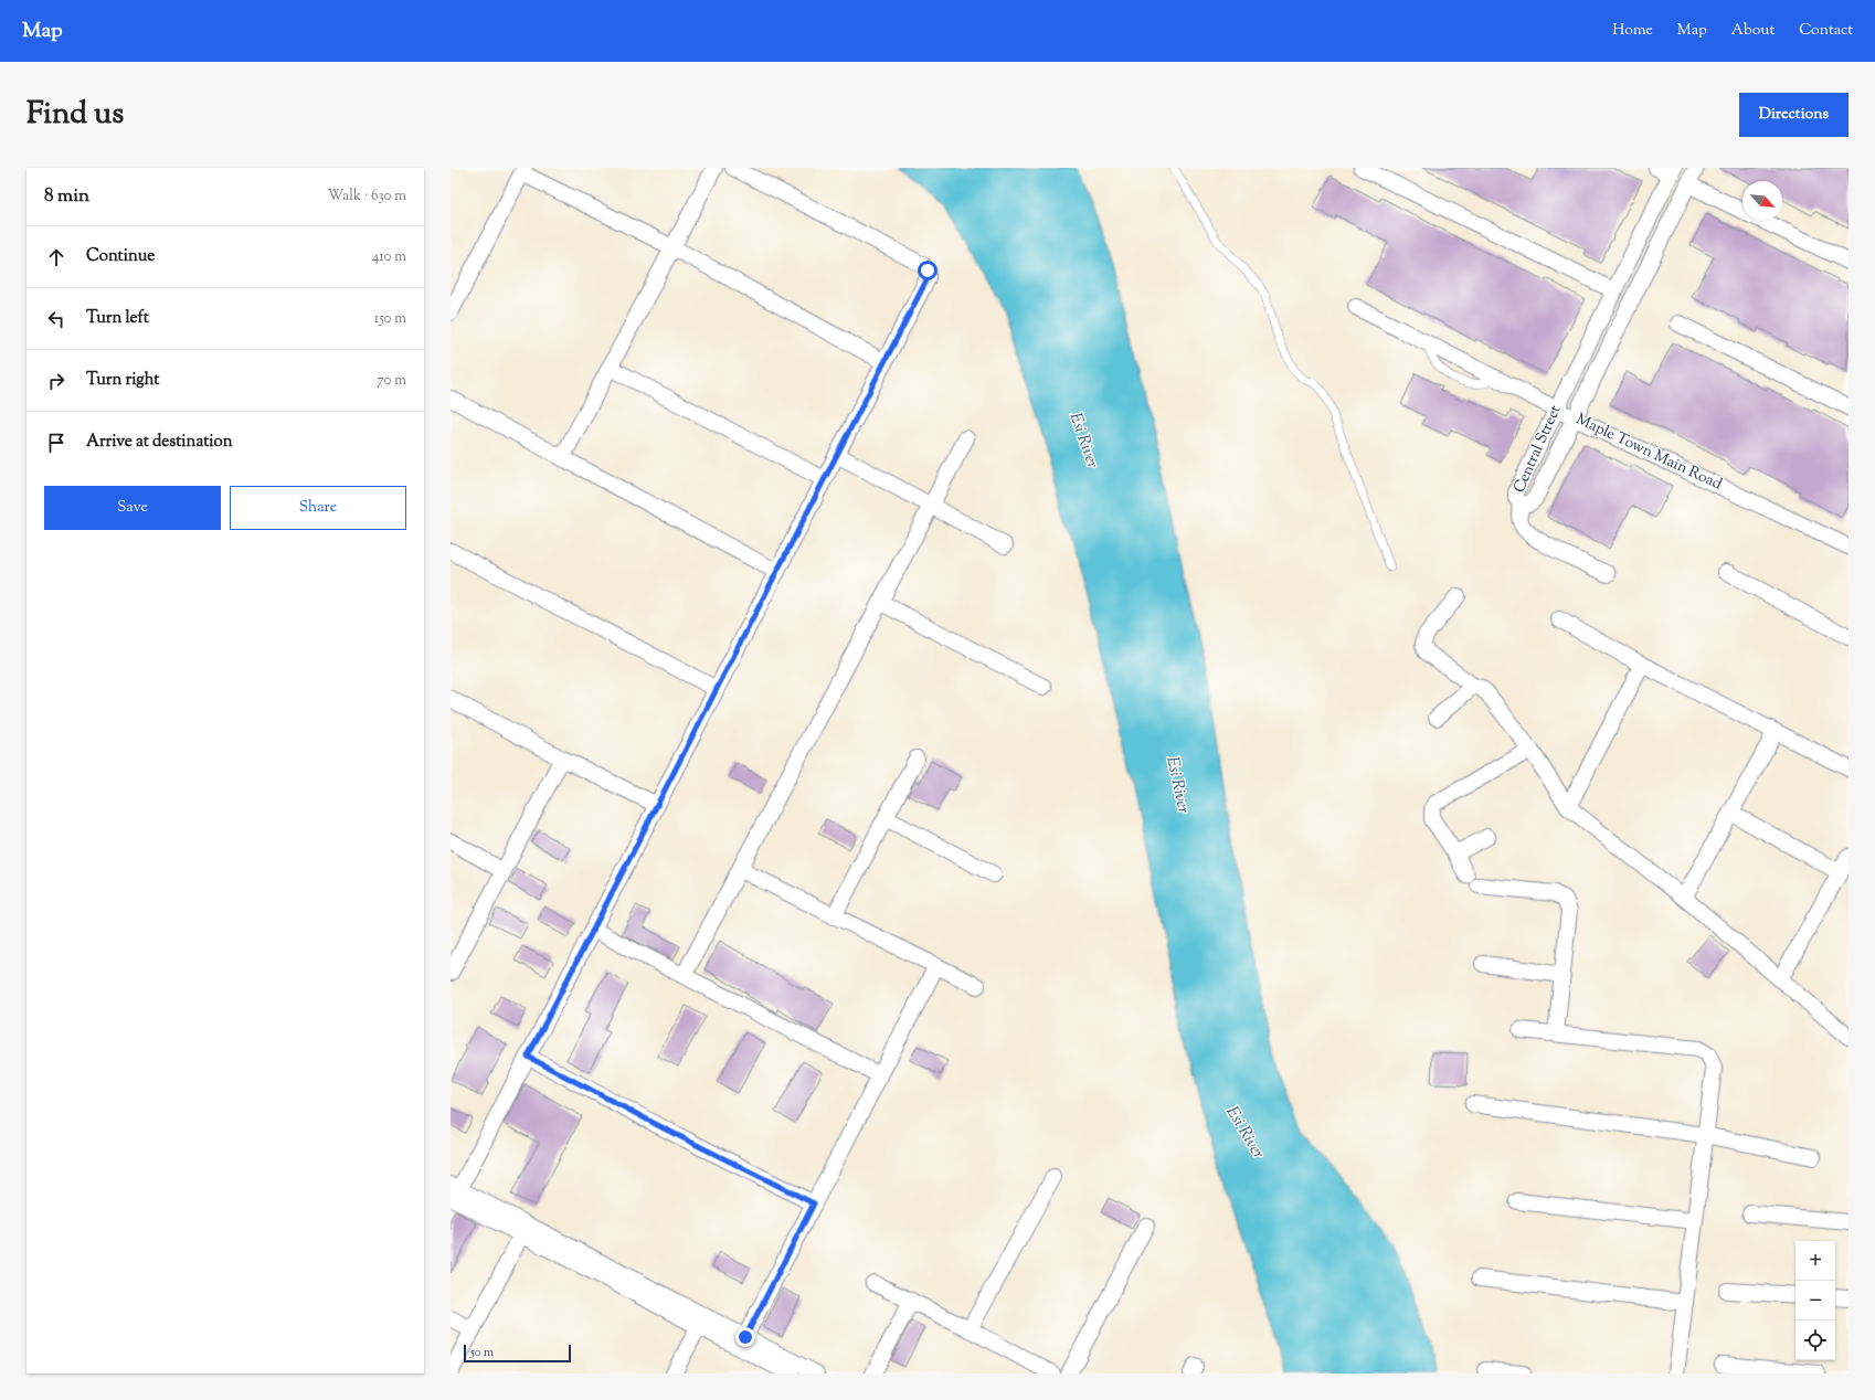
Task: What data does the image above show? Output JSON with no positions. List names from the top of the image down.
{
  "streets": {
    "street": ["Central Street", "Maple Town Main Road"]
  },
  "crossings": [
    ["Central Street", "Maple Town Main Road"]
  ],
  "water": ["Esi River"],
  "scale_bar": "50 m",
  "north": "bottom right",
  "page": {
    "header": "Map",
    "nav": [
      "Home",
      "Map",
      "About",
      "Contact"
    ],
    "title": "Find us",
    "buttons": [
      "Directions",
      ["Save", "Share"]
    ],
    "heading": ["8 min", "Walk · 630 m"],
    "list": [
      ["Continue", "410 m"],
      ["Turn left", "150 m"],
      ["Turn right", "70 m"],
      "Arrive at destination"
    ],
    "map_buttons": ["+", "−"],
    "scale": "50 m"
  }
}
